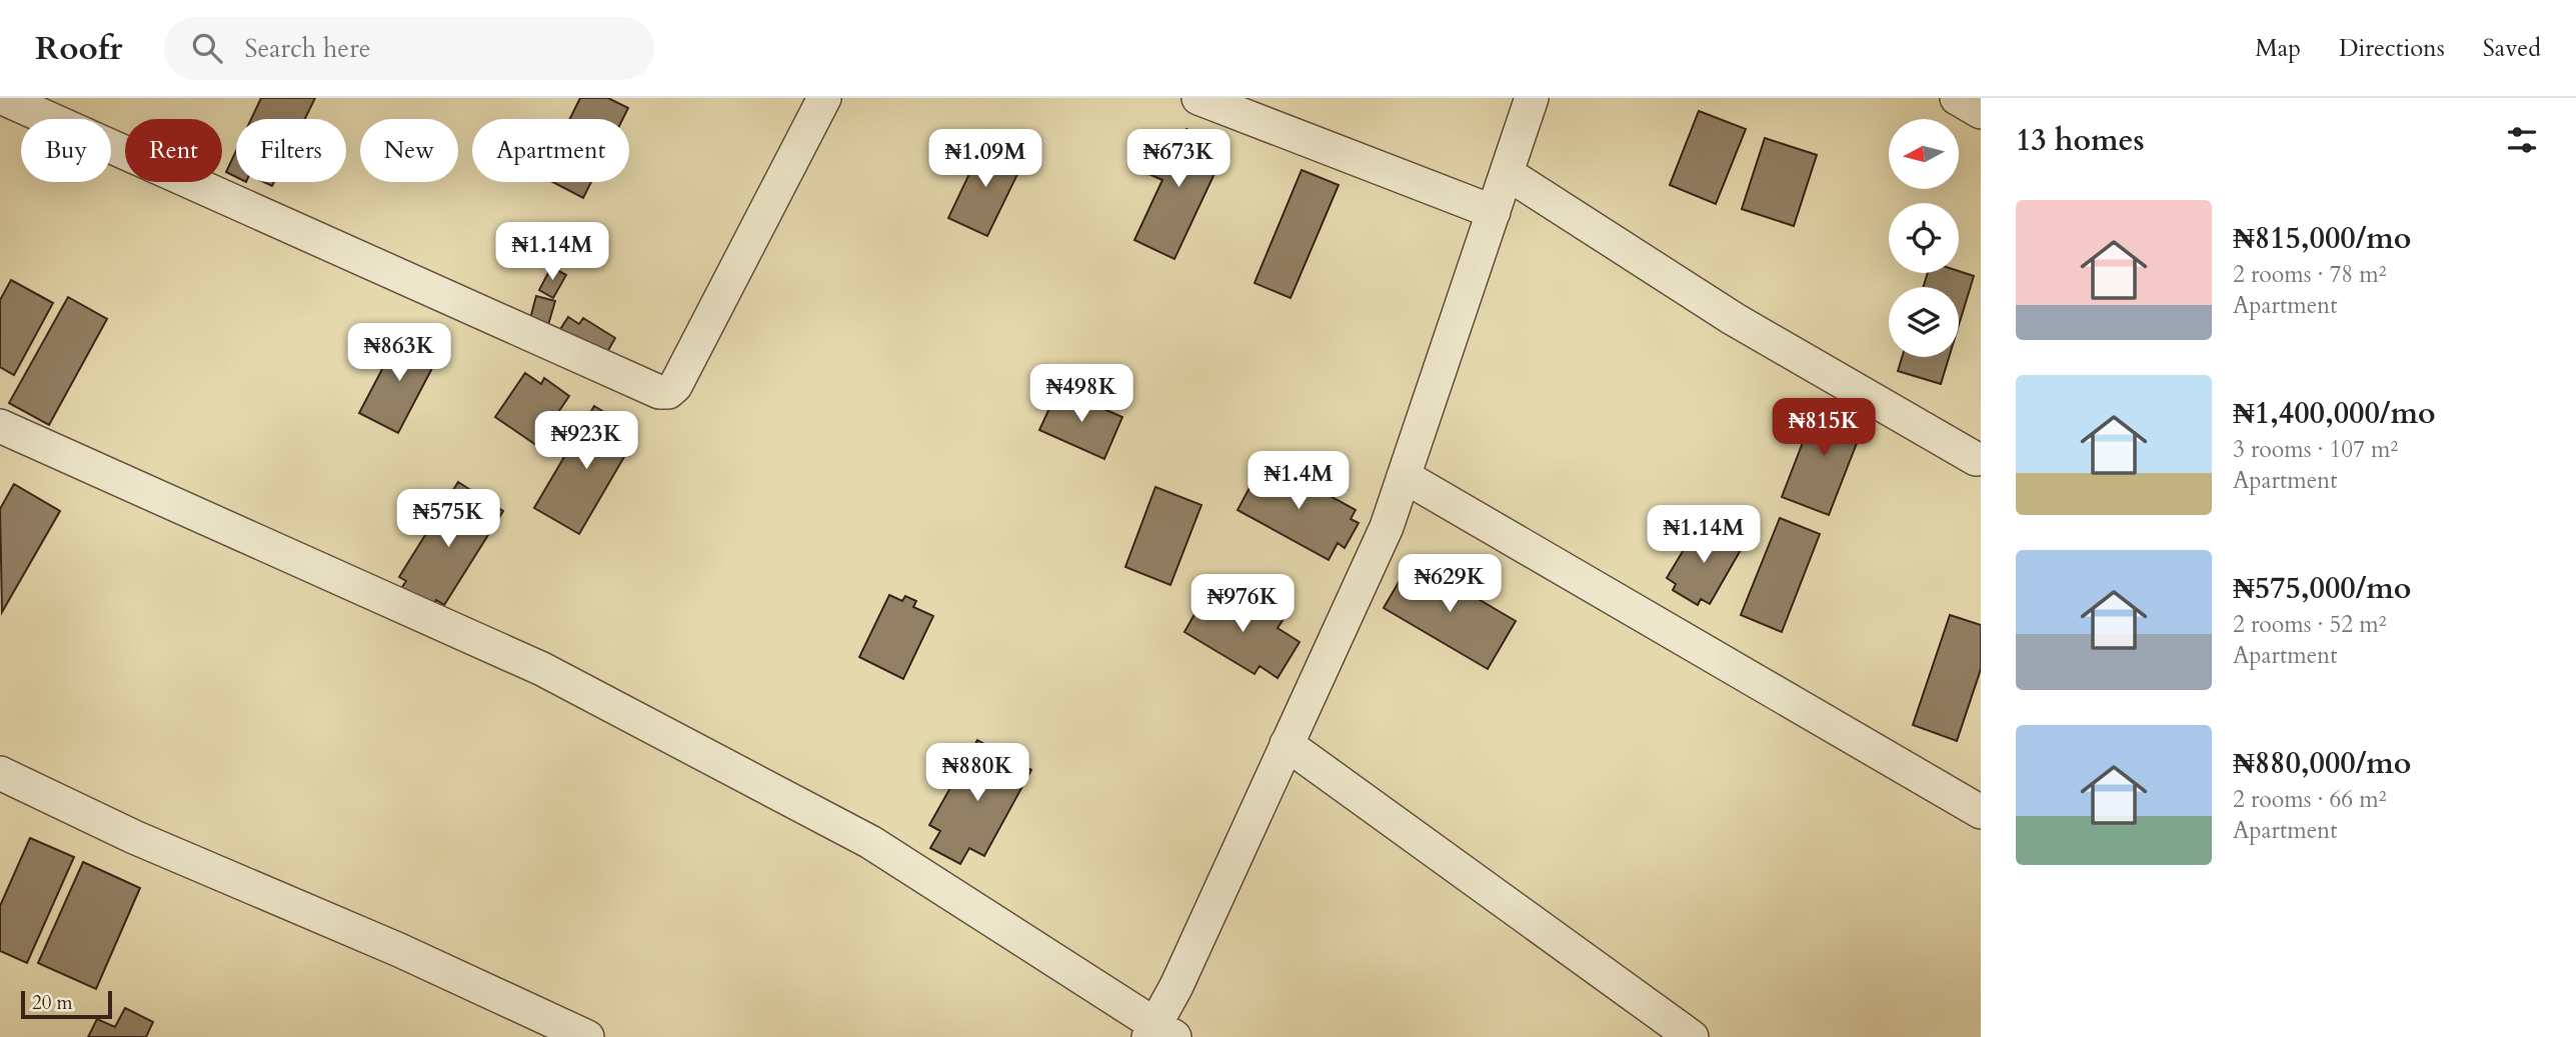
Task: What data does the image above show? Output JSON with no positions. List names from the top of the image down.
{
  "scale_bar": "20 m",
  "north": "left",
  "page": {
    "header": "Roofr",
    "search": "Search here",
    "nav": ["Map", "Directions", "Saved"],
    "heading": "13 homes",
    "chip": [
      "Buy",
      "Rent",
      "Filters",
      "New",
      "Apartment"
    ],
    "price": [
      "₦1.09M",
      "₦673K",
      "₦1.14M",
      "₦863K",
      "₦498K",
      "₦815K",
      "₦923K",
      "₦1.4M",
      "₦575K",
      "₦1.14M",
      "₦629K",
      "₦976K",
      "₦880K"
    ],
    "list": [
      {
        "name": "₦815,000/mo",
        "note": "2 rooms · 78 m² · Apartment"
      },
      {
        "name": "₦1,400,000/mo",
        "note": "3 rooms · 107 m² · Apartment"
      },
      {
        "name": "₦575,000/mo",
        "note": "2 rooms · 52 m² · Apartment"
      },
      {
        "name": "₦880,000/mo",
        "note": "2 rooms · 66 m² · Apartment"
      }
    ],
    "scale": "20 m"
  }
}
